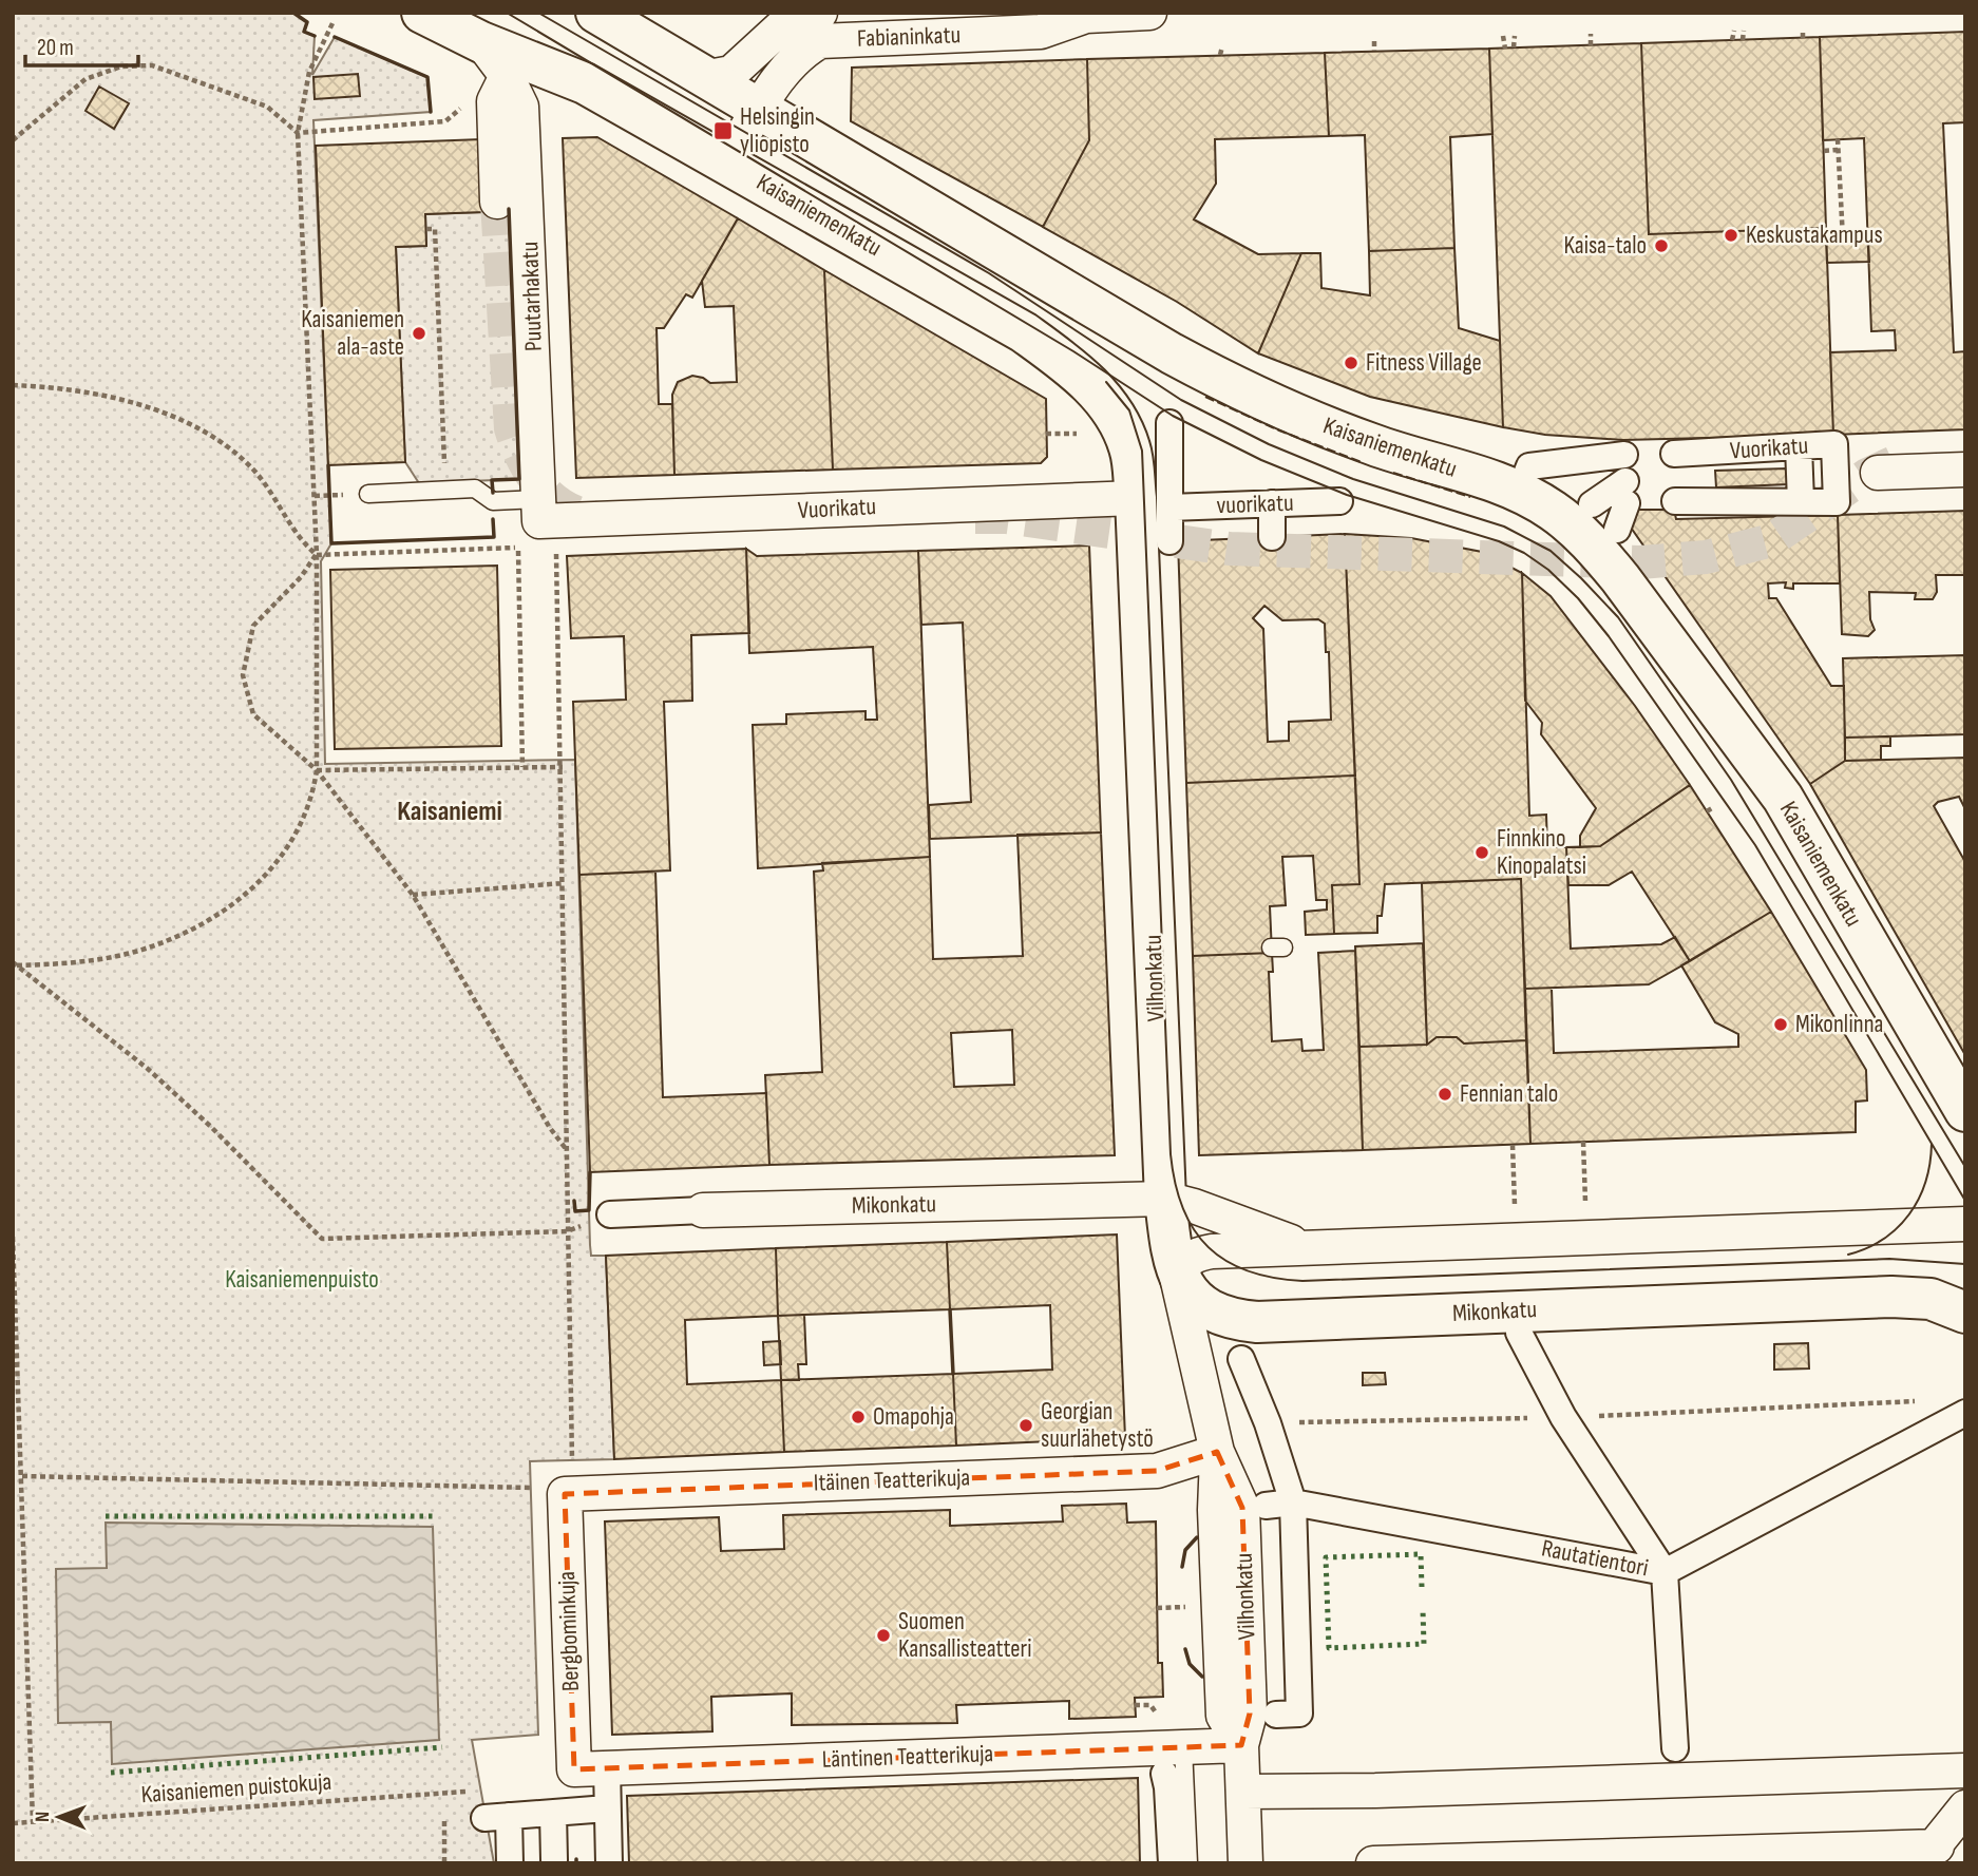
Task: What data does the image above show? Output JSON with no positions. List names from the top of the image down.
{
  "streets": {
    "main road": ["Kaisaniemenkatu", "Vilhonkatu", "Mikonkatu"],
    "street": [
      "Fabianinkatu",
      "Puutarhakatu",
      "Vuorikatu",
      "vuorikatu",
      "Itäinen Teatterikuja",
      "Rautatientori",
      "Bergbominkuja",
      "Läntinen Teatterikuja"
    ],
    "path": ["Kaisaniemen puistokuja"]
  },
  "crossings": [
    ["Fabianinkatu", "Kaisaniemenkatu"],
    ["Kaisaniemenkatu", "Puutarhakatu"],
    ["Kaisaniemenkatu", "Vuorikatu"],
    ["Kaisaniemenkatu", "vuorikatu"],
    ["Kaisaniemenkatu", "Vilhonkatu"],
    ["Puutarhakatu", "Vuorikatu"],
    ["Vuorikatu", "vuorikatu"],
    ["Vuorikatu", "Vilhonkatu"],
    ["vuorikatu", "Vilhonkatu"],
    ["Vilhonkatu", "Mikonkatu"],
    ["Vilhonkatu", "Itäinen Teatterikuja"],
    ["Vilhonkatu", "Läntinen Teatterikuja"],
    ["Itäinen Teatterikuja", "Bergbominkuja"],
    ["Bergbominkuja", "Läntinen Teatterikuja"]
  ],
  "districts": ["Kaisaniemi"],
  "parks": ["Kaisaniemenpuisto"],
  "places": {
    "transit": ["Helsingin yliopisto"],
    "other": [
      "Keskustakampus",
      "Kaisa-talo",
      "Kaisaniemen ala-aste",
      "Fitness Village",
      "Finnkino Kinopalatsi",
      "Mikonlinna",
      "Fennian talo",
      "Omapohja",
      "Georgian suurlähetystö",
      "Suomen Kansallisteatteri"
    ]
  },
  "scale_bar": "20 m",
  "north": "left"
}
